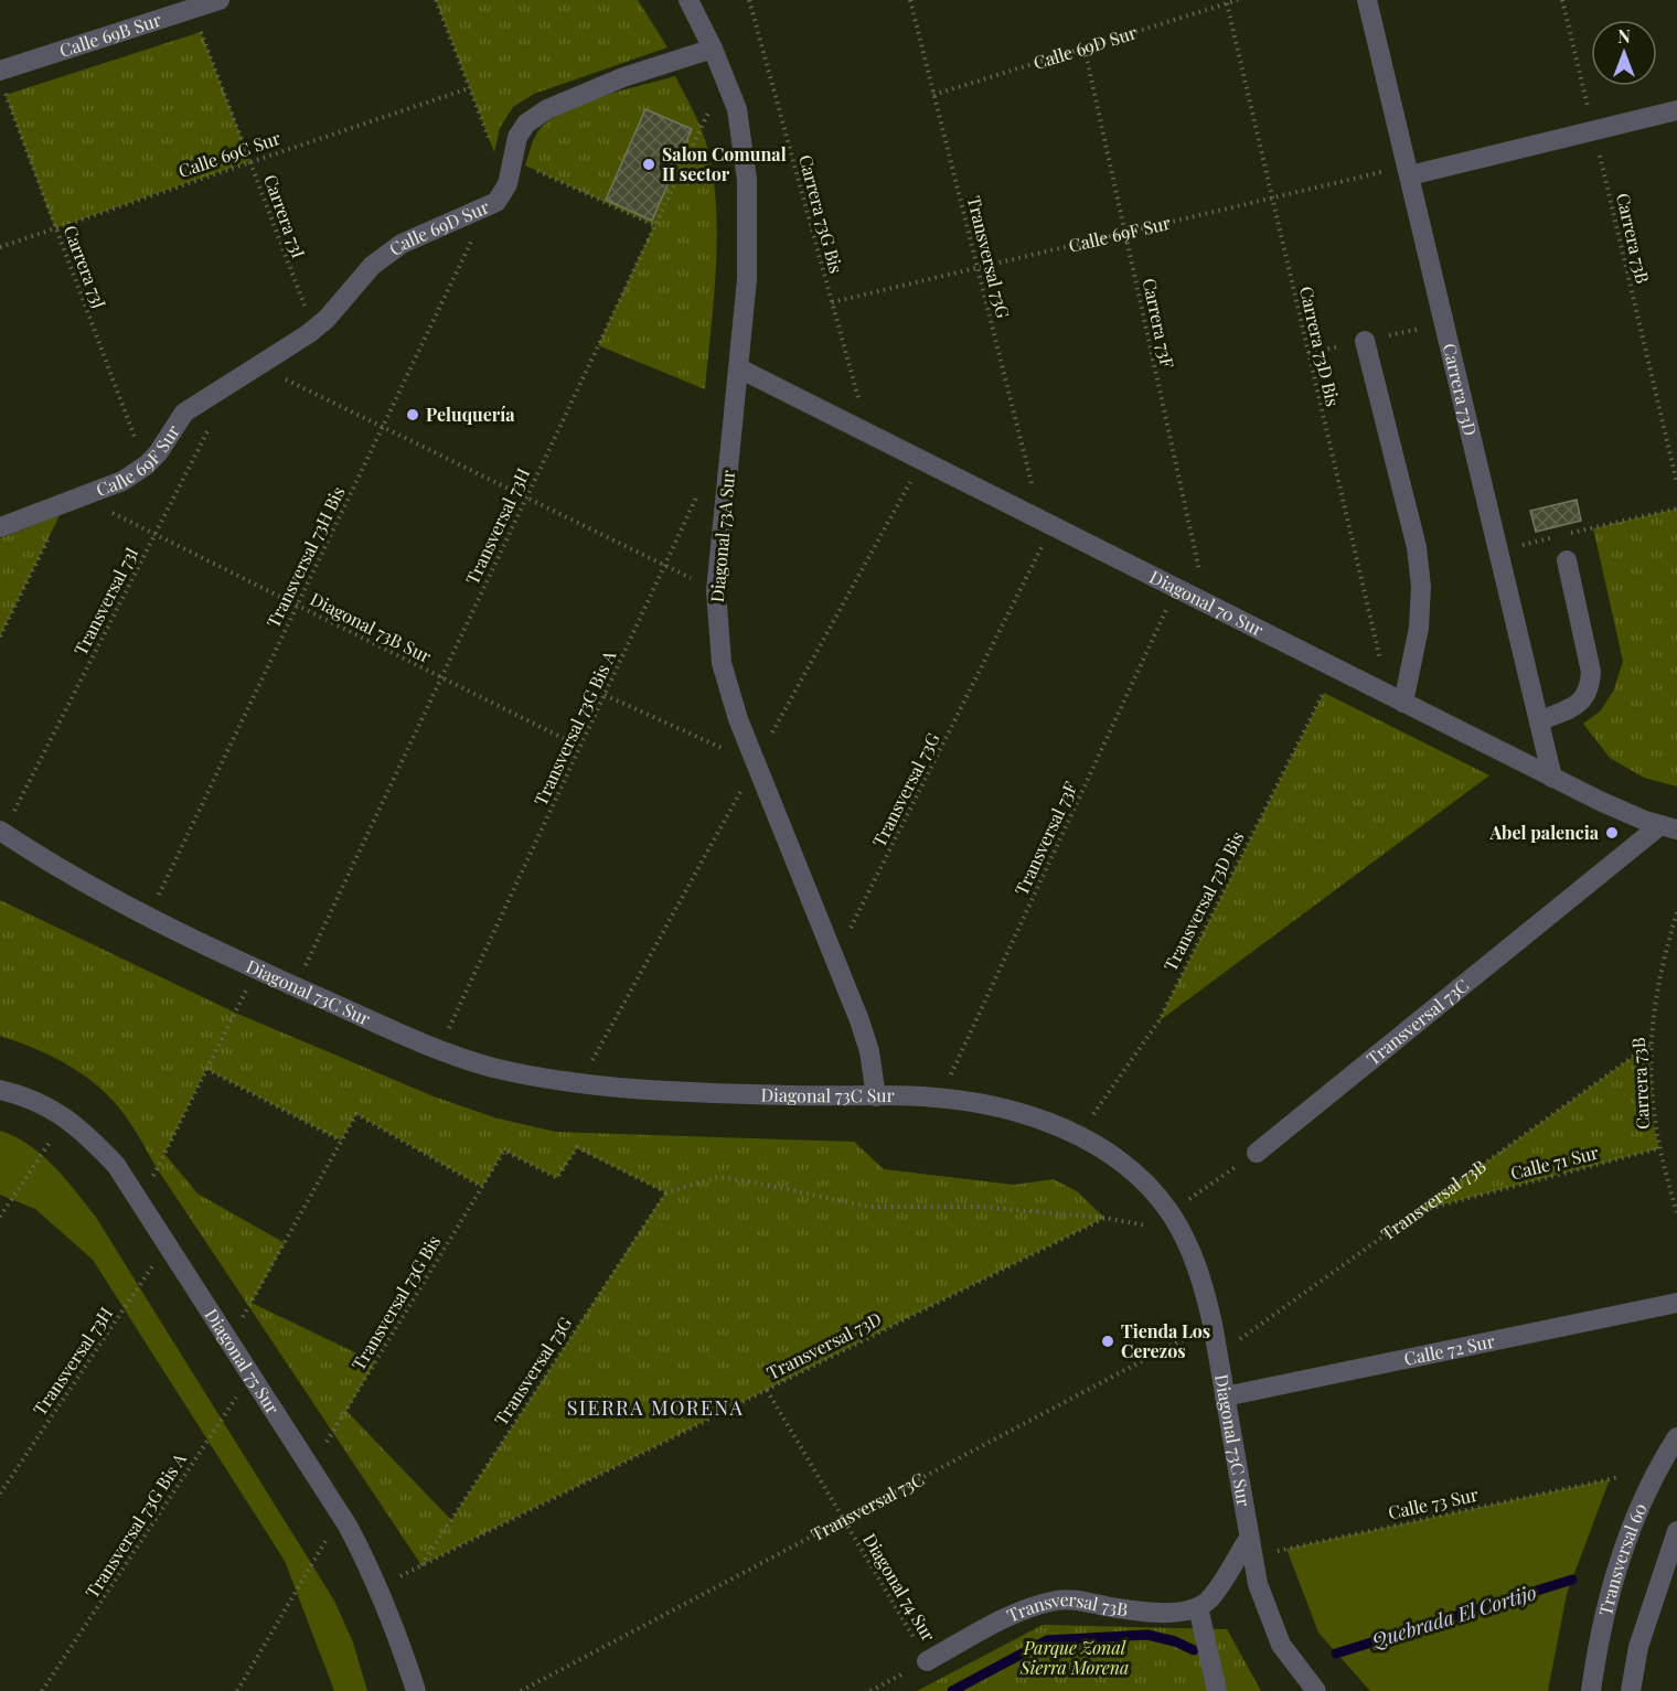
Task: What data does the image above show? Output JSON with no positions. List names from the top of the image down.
{
  "streets": {
    "street": [
      "Calle 69B Sur",
      "Calle 69D Sur",
      "Calle 69F Sur",
      "Carrera 73D",
      "Diagonal 73A Sur",
      "Diagonal 70 Sur",
      "Diagonal 73C Sur",
      "Transversal 73C",
      "Transversal 73B",
      "Calle 72 Sur",
      "Diagonal 75 Sur",
      "Transversal 60"
    ],
    "path": [
      "Calle 69C Sur",
      "Carrera 73G Bis",
      "Carrera 73I",
      "Carrera 73B",
      "Transversal 73G",
      "Carrera 73J",
      "Carrera 73F",
      "Carrera 73D Bis",
      "Transversal 73H",
      "Transversal 73H Bis",
      "Transversal 73I",
      "Diagonal 73B Sur",
      "Transversal 73G Bis A",
      "Transversal 73F",
      "Transversal 73D Bis",
      "Calle 71 Sur",
      "Transversal 73G Bis",
      "Transversal 73D",
      "Calle 73 Sur",
      "Diagonal 74 Sur"
    ]
  },
  "crossings": [
    ["Calle 69B Sur", "Carrera 73I"],
    ["Calle 69B Sur", "Carrera 73J"],
    ["Calle 69D Sur", "Carrera 73I"],
    ["Calle 69D Sur", "Calle 69F Sur"],
    ["Calle 69D Sur", "Transversal 73G"],
    ["Calle 69D Sur", "Carrera 73F"],
    ["Calle 69D Sur", "Carrera 73D Bis"],
    ["Calle 69D Sur", "Diagonal 73A Sur"],
    ["Calle 69D Sur", "Transversal 73H Bis"],
    ["Calle 69C Sur", "Carrera 73I"],
    ["Calle 69C Sur", "Carrera 73J"],
    ["Carrera 73G Bis", "Calle 69F Sur"],
    ["Carrera 73G Bis", "Diagonal 70 Sur"],
    ["Calle 69F Sur", "Transversal 73G"],
    ["Calle 69F Sur", "Carrera 73J"],
    ["Calle 69F Sur", "Carrera 73F"],
    ["Calle 69F Sur", "Carrera 73D Bis"],
    ["Calle 69F Sur", "Carrera 73D"],
    ["Calle 69F Sur", "Diagonal 73B Sur"],
    ["Carrera 73B", "Calle 71 Sur"],
    ["Carrera 73B", "Transversal 73B"],
    ["Transversal 73G", "Diagonal 73A Sur"],
    ["Transversal 73G", "Diagonal 70 Sur"],
    ["Transversal 73G", "Transversal 73G Bis"],
    ["Transversal 73G", "Transversal 73D"],
    ["Carrera 73F", "Diagonal 70 Sur"],
    ["Carrera 73D Bis", "Diagonal 70 Sur"],
    ["Carrera 73D", "Diagonal 70 Sur"],
    ["Transversal 73H", "Diagonal 73A Sur"],
    ["Transversal 73H", "Diagonal 73B Sur"],
    ["Transversal 73H", "Diagonal 73C Sur"],
    ["Transversal 73H", "Diagonal 75 Sur"],
    ["Diagonal 73A Sur", "Diagonal 70 Sur"],
    ["Diagonal 73A Sur", "Diagonal 73C Sur"],
    ["Transversal 73H Bis", "Diagonal 73B Sur"],
    ["Transversal 73H Bis", "Diagonal 73C Sur"],
    ["Transversal 73I", "Diagonal 73B Sur"],
    ["Transversal 73I", "Diagonal 73C Sur"],
    ["Diagonal 70 Sur", "Transversal 73F"],
    ["Diagonal 70 Sur", "Transversal 73D Bis"],
    ["Diagonal 70 Sur", "Transversal 73C"],
    ["Diagonal 73B Sur", "Transversal 73G Bis A"],
    ["Transversal 73G Bis A", "Diagonal 73C Sur"],
    ["Transversal 73G Bis A", "Diagonal 75 Sur"],
    ["Transversal 73F", "Diagonal 73C Sur"],
    ["Transversal 73D Bis", "Diagonal 73C Sur"],
    ["Diagonal 73C Sur", "Transversal 73C"],
    ["Diagonal 73C Sur", "Transversal 73B"],
    ["Diagonal 73C Sur", "Calle 72 Sur"],
    ["Diagonal 73C Sur", "Calle 73 Sur"],
    ["Transversal 73C", "Diagonal 74 Sur"],
    ["Calle 71 Sur", "Transversal 73B"],
    ["Transversal 73B", "Diagonal 74 Sur"],
    ["Transversal 73G Bis", "Diagonal 75 Sur"],
    ["Transversal 73D", "Diagonal 75 Sur"],
    ["Transversal 73D", "Diagonal 74 Sur"]
  ],
  "districts": ["SIERRA MORENA"],
  "water": ["Quebrada El Cortijo"],
  "parks": ["Parque Zonal Sierra Morena"],
  "places": [
    "Salon Comunal II sector",
    "Peluquería",
    "Abel palencia",
    "Tienda Los Cerezos"
  ],
  "north": "top"
}
